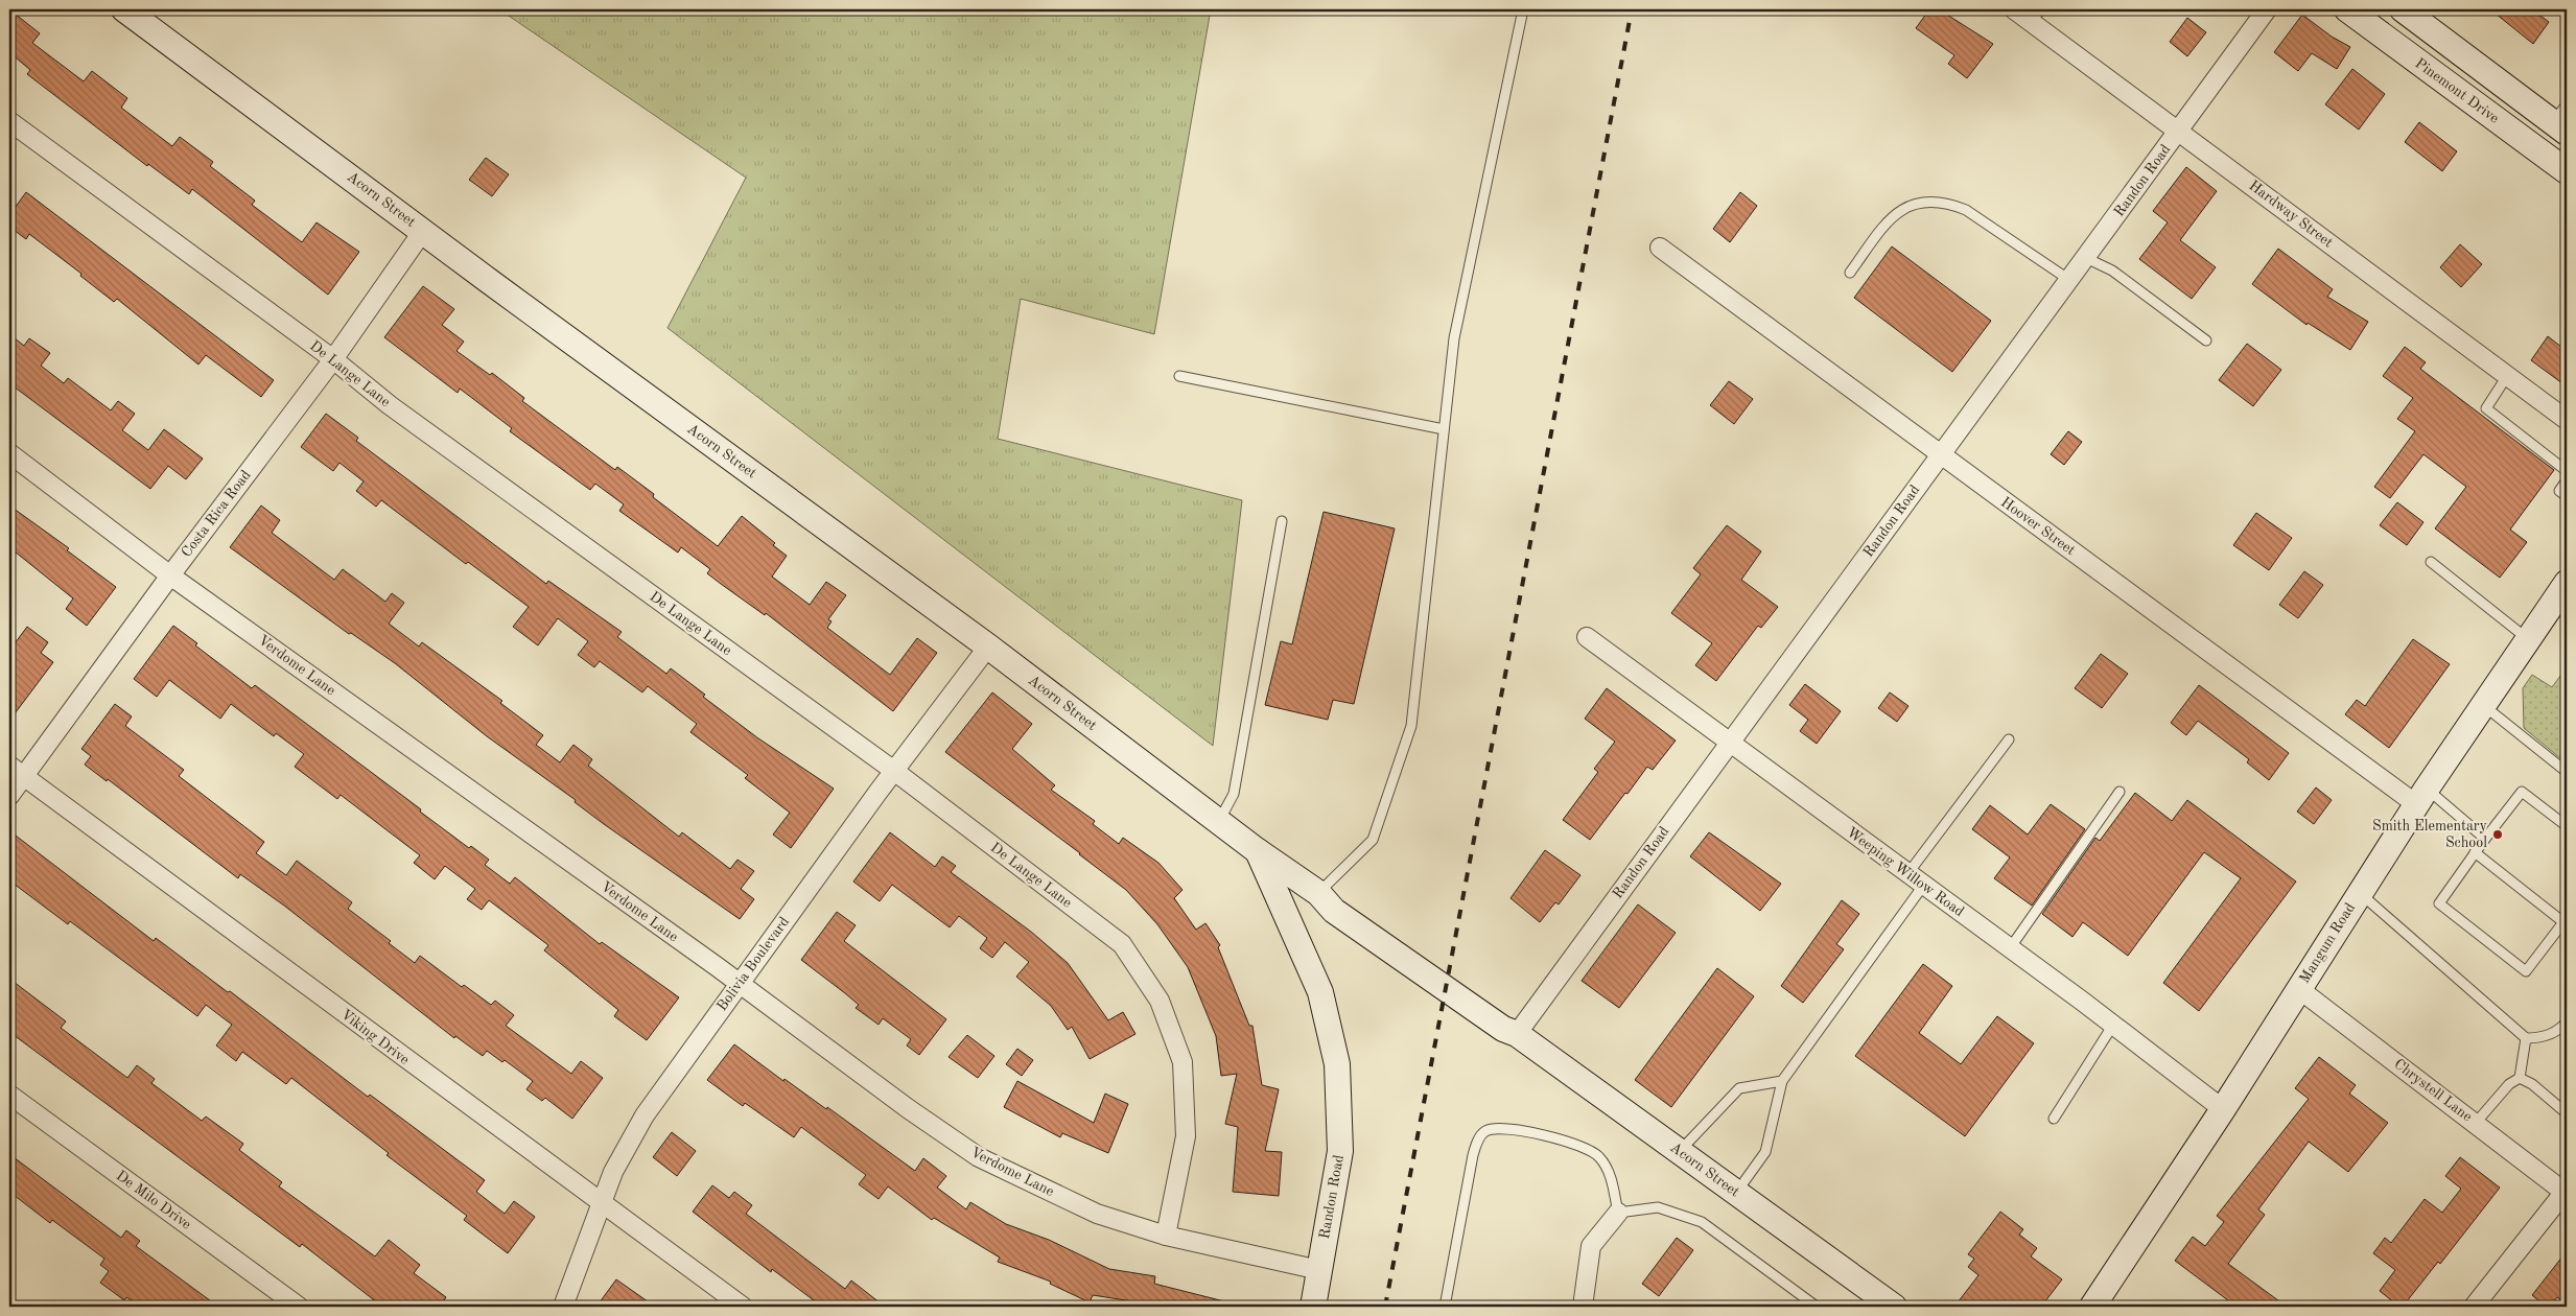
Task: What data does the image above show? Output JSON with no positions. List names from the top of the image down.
{
  "streets": {
    "street": [
      "Pinemont Drive",
      "Randon Road",
      "Acorn Street",
      "Hardway Street",
      "De Lange Lane",
      "Costa Rica Road",
      "Hoover Street",
      "Verdome Lane",
      "Weeping Willow Road",
      "Mangum Road",
      "Bolivia Boulevard",
      "Viking Drive",
      "Chrystell Lane",
      "De Milo Drive"
    ]
  },
  "crossings": [
    ["Randon Road", "Acorn Street"],
    ["Randon Road", "Hardway Street"],
    ["Randon Road", "Hoover Street"],
    ["Randon Road", "Verdome Lane"],
    ["Randon Road", "Weeping Willow Road"],
    ["Acorn Street", "Costa Rica Road"],
    ["Acorn Street", "Bolivia Boulevard"],
    ["De Lange Lane", "Costa Rica Road"],
    ["De Lange Lane", "Verdome Lane"],
    ["De Lange Lane", "Bolivia Boulevard"],
    ["Costa Rica Road", "Verdome Lane"],
    ["Costa Rica Road", "Viking Drive"],
    ["Hoover Street", "Mangum Road"],
    ["Verdome Lane", "Bolivia Boulevard"],
    ["Weeping Willow Road", "Mangum Road"],
    ["Mangum Road", "Chrystell Lane"],
    ["Bolivia Boulevard", "Viking Drive"]
  ],
  "places": ["Smith Elementary School"]
}
